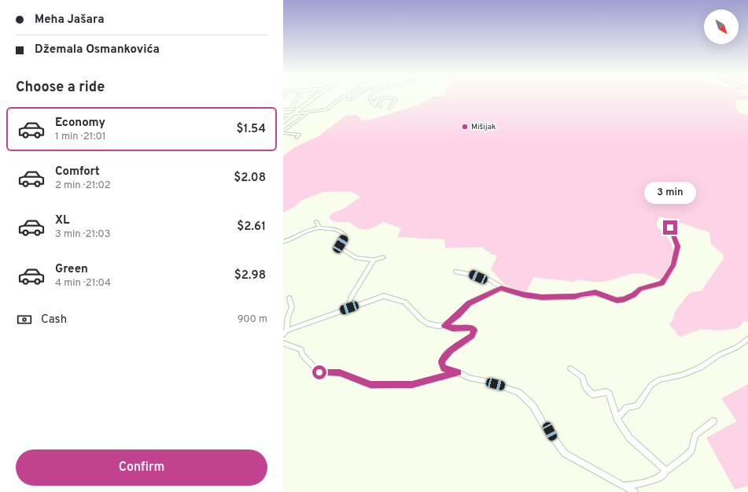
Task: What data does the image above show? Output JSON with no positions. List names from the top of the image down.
{
  "places": ["Mišijak"],
  "north": "bottom right",
  "page": {
    "banner": ["Meha Jašara", "Džemala Osmankovića"],
    "heading": "Choose a ride",
    "list": [
      {
        "name": "Economy",
        "note": "1 min · 21:01",
        "value": "$1.54"
      },
      {
        "name": "Comfort",
        "note": "2 min · 21:02",
        "value": "$2.08"
      },
      {
        "name": "XL",
        "note": "3 min · 21:03",
        "value": "$2.61"
      },
      {
        "name": "Green",
        "note": "4 min · 21:04",
        "value": "$2.98"
      }
    ],
    "bubble": "3 min",
    "pay": ["Cash", "900 m"],
    "buttons": "Confirm"
  }
}
